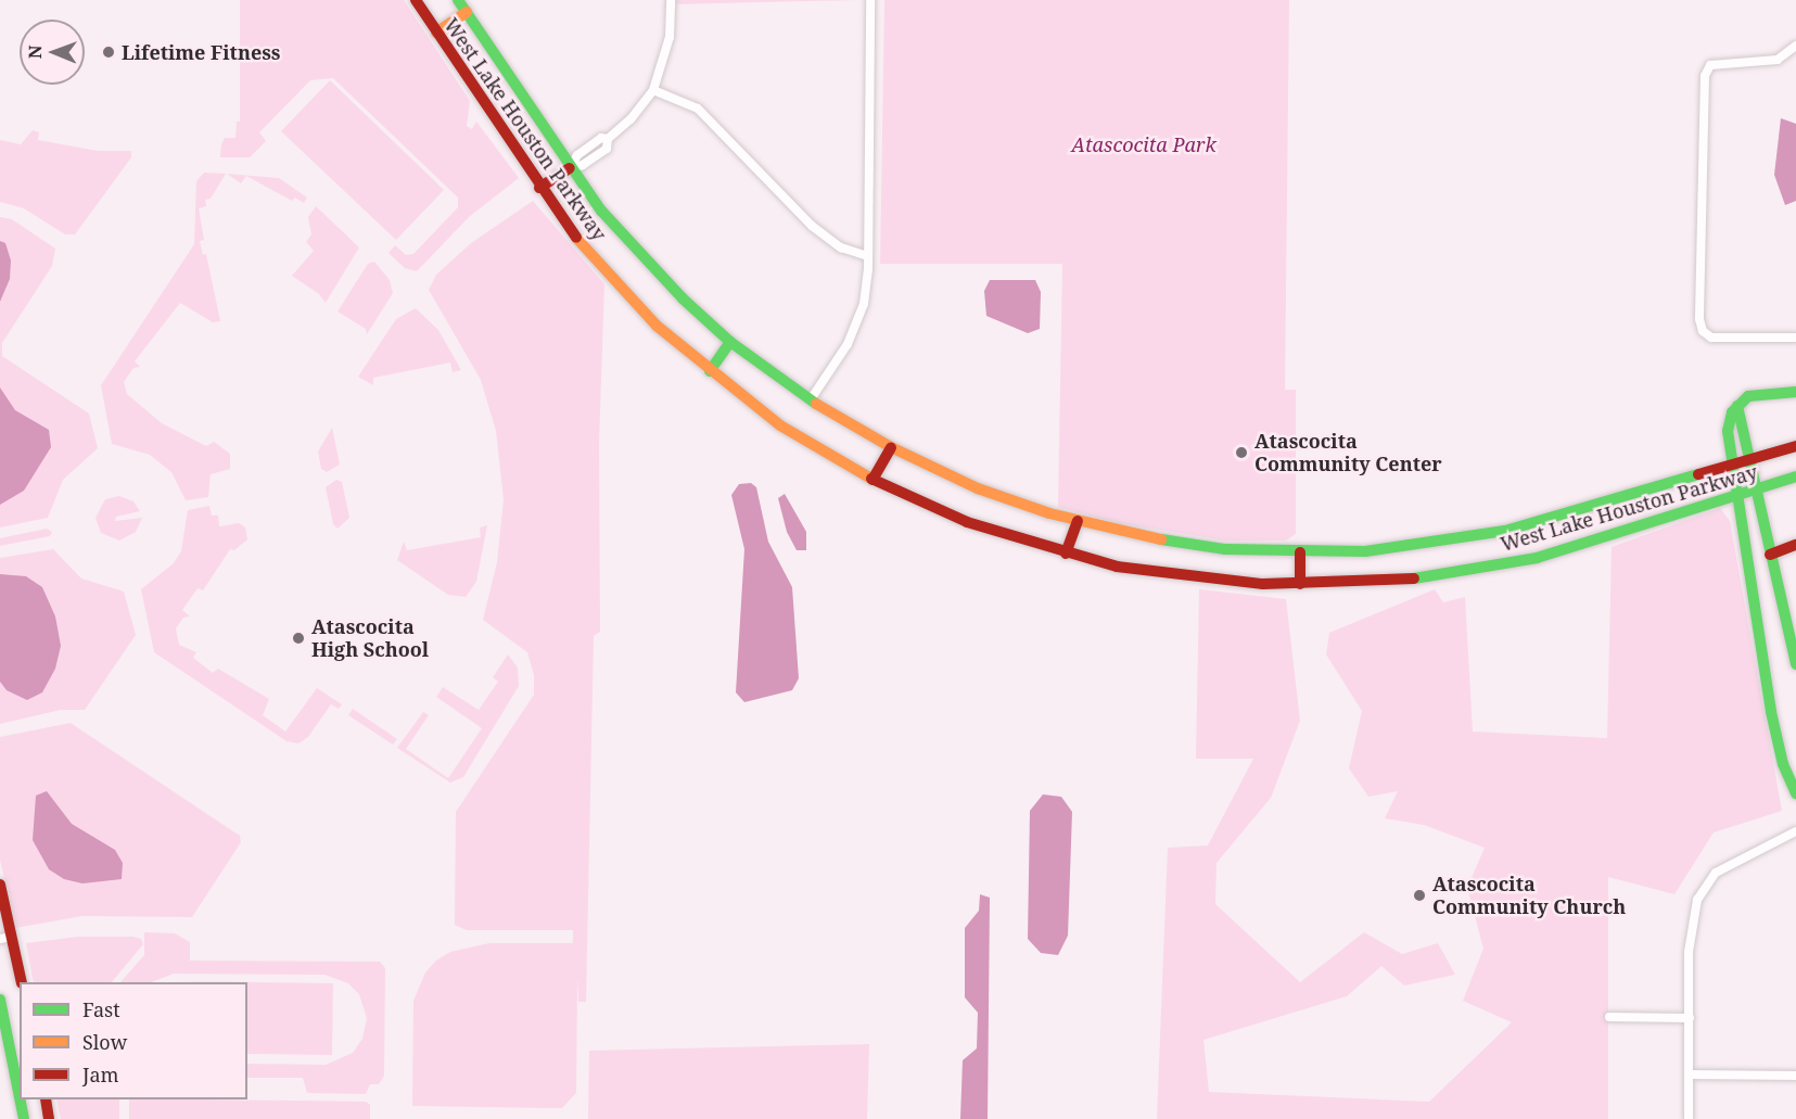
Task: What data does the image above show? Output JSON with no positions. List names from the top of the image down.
{
  "streets": {
    "main road": ["West Lake Houston Parkway"]
  },
  "parks": ["Atascocita Park"],
  "places": [
    "Lifetime Fitness",
    "Atascocita Community Center",
    "Atascocita High School",
    "Atascocita Community Church"
  ],
  "legend": ["Fast", "Slow", "Jam"],
  "north": "left"
}
